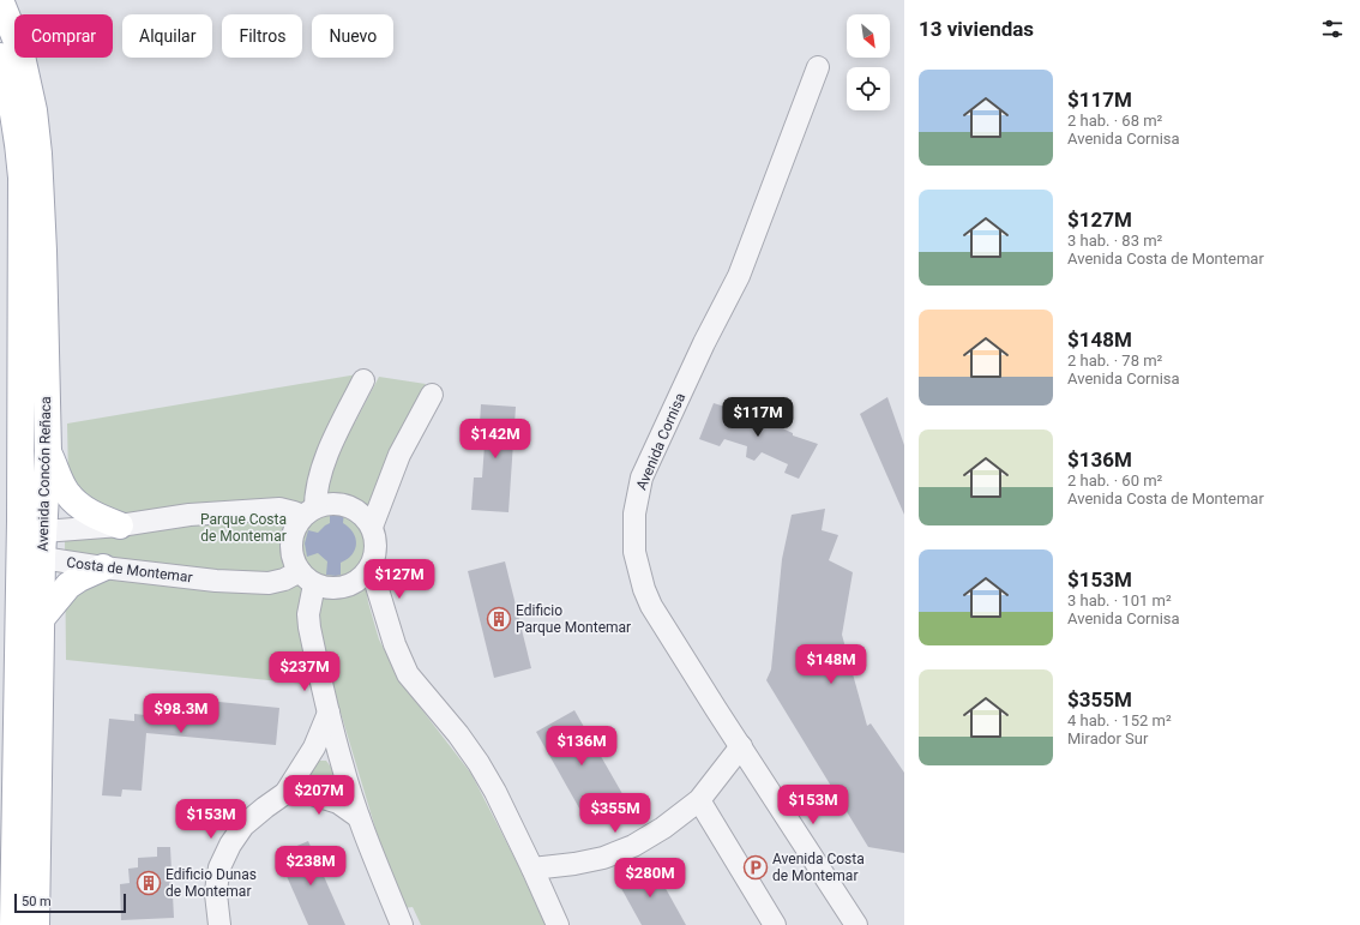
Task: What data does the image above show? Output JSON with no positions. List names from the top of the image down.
{
  "streets": {
    "main road": ["Avenida Concón Reñaca"],
    "street": ["Avenida Cornisa", "Costa de Montemar"]
  },
  "crossings": [
    ["Avenida Concón Reñaca", "Costa de Montemar"]
  ],
  "parks": ["Parque Costa de Montemar"],
  "places": {
    "building": ["Edificio Parque Montemar", "Edificio Dunas de Montemar"],
    "parking": ["Avenida Costa de Montemar"]
  },
  "scale_bar": "50 m",
  "north": "bottom right",
  "page": {
    "heading": "13 viviendas",
    "chip": [
      "Comprar",
      "Alquilar",
      "Filtros",
      "Nuevo"
    ],
    "list": [
      {
        "name": "$117M",
        "note": "2 hab. · 68 m² · Avenida Cornisa"
      },
      {
        "name": "$127M",
        "note": "3 hab. · 83 m² · Avenida Costa de Montemar"
      },
      {
        "name": "$148M",
        "note": "2 hab. · 78 m² · Avenida Cornisa"
      },
      {
        "name": "$136M",
        "note": "2 hab. · 60 m² · Avenida Costa de Montemar"
      },
      {
        "name": "$153M",
        "note": "3 hab. · 101 m² · Avenida Cornisa"
      },
      {
        "name": "$355M",
        "note": "4 hab. · 152 m² · Mirador Sur"
      }
    ],
    "price": [
      "$117M",
      "$142M",
      "$127M",
      "$148M",
      "$237M",
      "$98.3M",
      "$136M",
      "$207M",
      "$153M",
      "$355M",
      "$153M",
      "$238M",
      "$280M"
    ],
    "scale": "50 m"
  }
}
